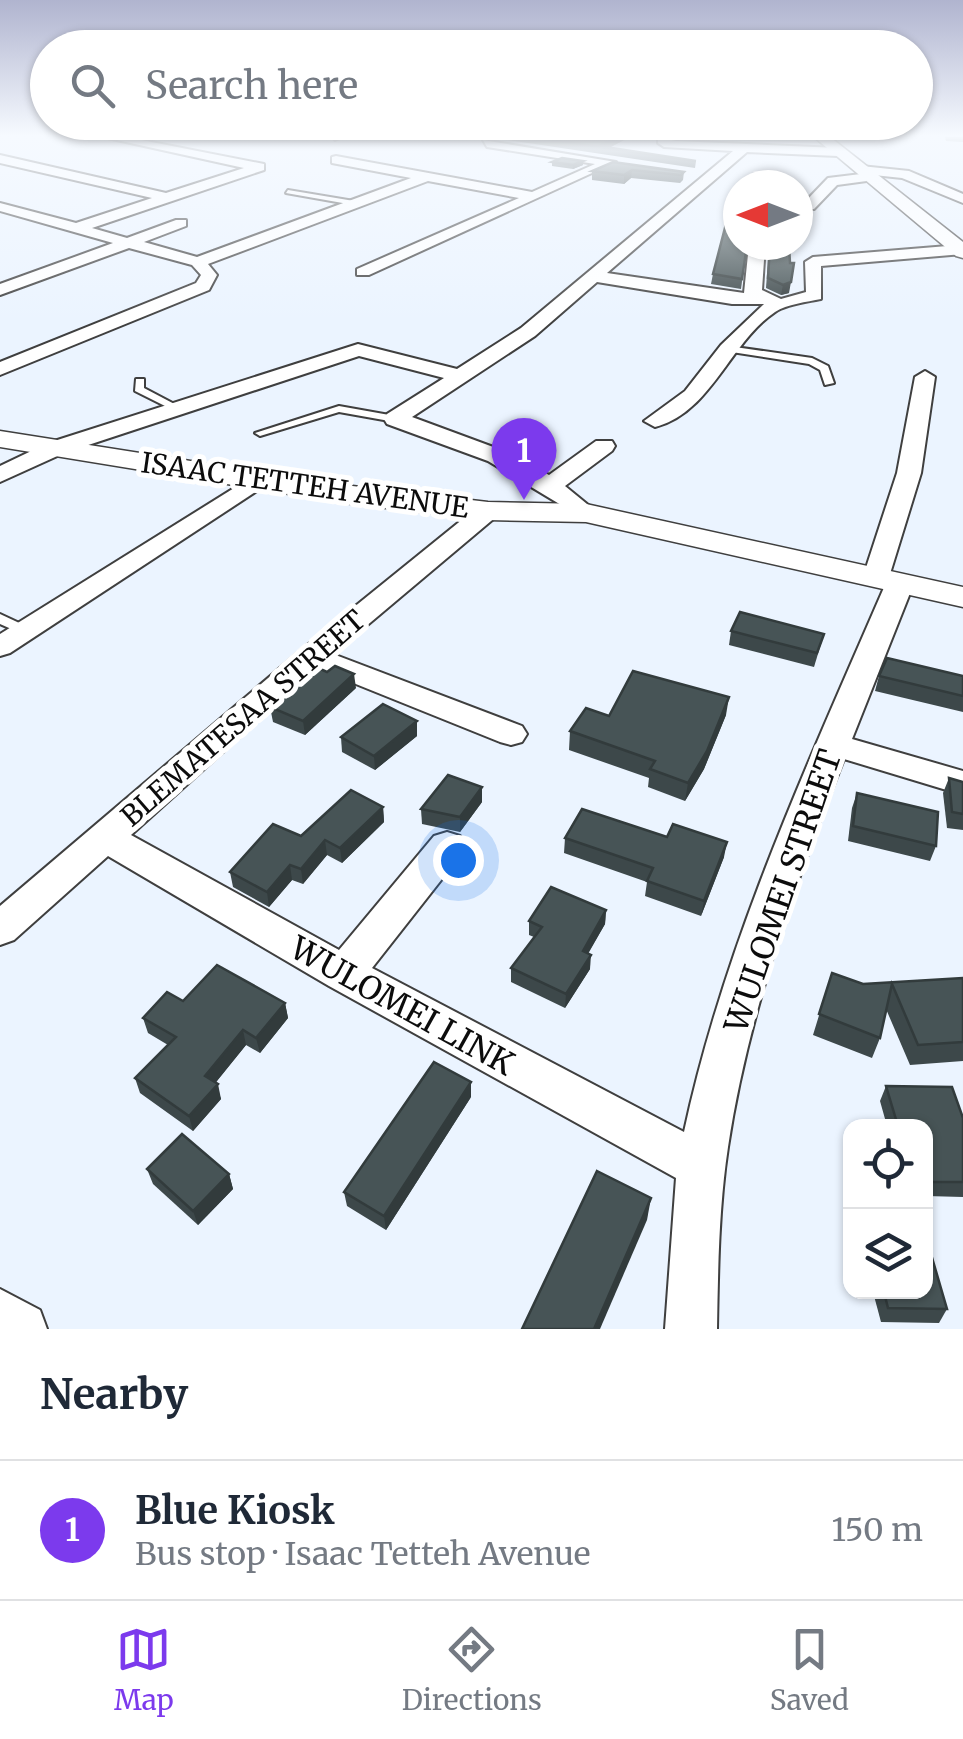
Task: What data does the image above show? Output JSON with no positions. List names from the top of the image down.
{
  "streets": {
    "street": [
      "ISAAC TETTEH AVENUE",
      "BLEMATESAA STREET",
      "WULOMEI STREET",
      "WULOMEI LINK"
    ]
  },
  "crossings": [
    ["ISAAC TETTEH AVENUE", "BLEMATESAA STREET"],
    ["ISAAC TETTEH AVENUE", "WULOMEI STREET"],
    ["BLEMATESAA STREET", "WULOMEI LINK"],
    ["WULOMEI STREET", "WULOMEI LINK"]
  ],
  "north": "left",
  "page": {
    "search": "Search here",
    "pins": "1",
    "heading": "Nearby",
    "list": [
      {
        "mark": "1",
        "name": "Blue Kiosk",
        "note": "Bus stop · Isaac Tetteh Avenue",
        "value": "150 m"
      }
    ],
    "nav": ["Map", "Directions", "Saved"]
  }
}
